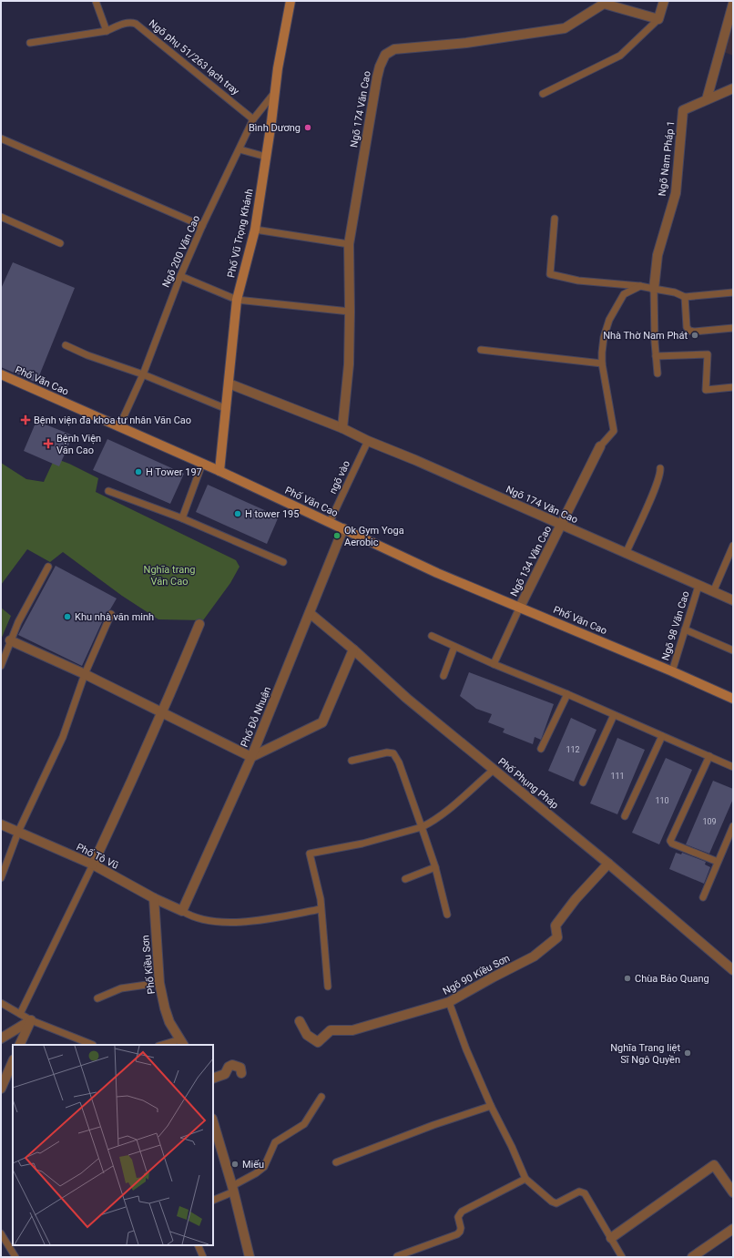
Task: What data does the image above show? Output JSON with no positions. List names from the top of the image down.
{
  "streets": {
    "street": [
      "Ngõ 174 Văn Cao",
      "Ngõ Nam Pháp 1",
      "Phố Vũ Trọng Khánh",
      "Phố Văn Cao",
      "Ngõ 134 Văn Cao",
      "Phố Đỗ Nhuận",
      "Phố Phụng Pháp",
      "Phố Tô Vũ",
      "Phố Kiều Sơn",
      "Ngõ 90 Kiều Sơn"
    ],
    "lane": [
      "Ngõ phụ 51/263 lạch tray",
      "Ngõ 200 Văn Cao",
      "ngõ vào",
      "Ngõ 98 Văn Cao"
    ]
  },
  "crossings": [
    ["Ngõ phụ 51/263 lạch tray", "Ngõ 200 Văn Cao"],
    ["Ngõ 174 Văn Cao", "Phố Vũ Trọng Khánh"],
    ["Ngõ 174 Văn Cao", "ngõ vào"],
    ["Ngõ 174 Văn Cao", "Ngõ 134 Văn Cao"],
    ["Ngõ 174 Văn Cao", "Ngõ 98 Văn Cao"],
    ["Phố Vũ Trọng Khánh", "Ngõ 200 Văn Cao"],
    ["Phố Vũ Trọng Khánh", "Phố Văn Cao"],
    ["Ngõ 200 Văn Cao", "Phố Văn Cao"],
    ["Phố Văn Cao", "ngõ vào"],
    ["Phố Văn Cao", "Ngõ 134 Văn Cao"],
    ["Phố Văn Cao", "Ngõ 98 Văn Cao"],
    ["Phố Văn Cao", "Phố Đỗ Nhuận"],
    ["Phố Đỗ Nhuận", "Phố Phụng Pháp"],
    ["Phố Đỗ Nhuận", "Phố Tô Vũ"],
    ["Phố Phụng Pháp", "Ngõ 90 Kiều Sơn"],
    ["Phố Tô Vũ", "Phố Kiều Sơn"]
  ],
  "parks": ["Nghĩa trang Văn Cao"],
  "places": {
    "other": [
      "Bình Dương",
      "Nhà Thờ Nam Phát",
      "H Tower 197",
      "H tower 195",
      "Ok Gym Yoga Aerobic",
      "Khu nhà văn minh",
      "Chùa Bảo Quang",
      "Nghĩa Trang liệt Sĩ Ngô Quyền",
      "Miếu"
    ],
    "health": ["Bệnh viện đa khoa tư nhân Văn Cao", "Bệnh Viện Văn Cao"]
  },
  "house_numbers": [
    "112",
    "111",
    "110",
    "109"
  ]
}
